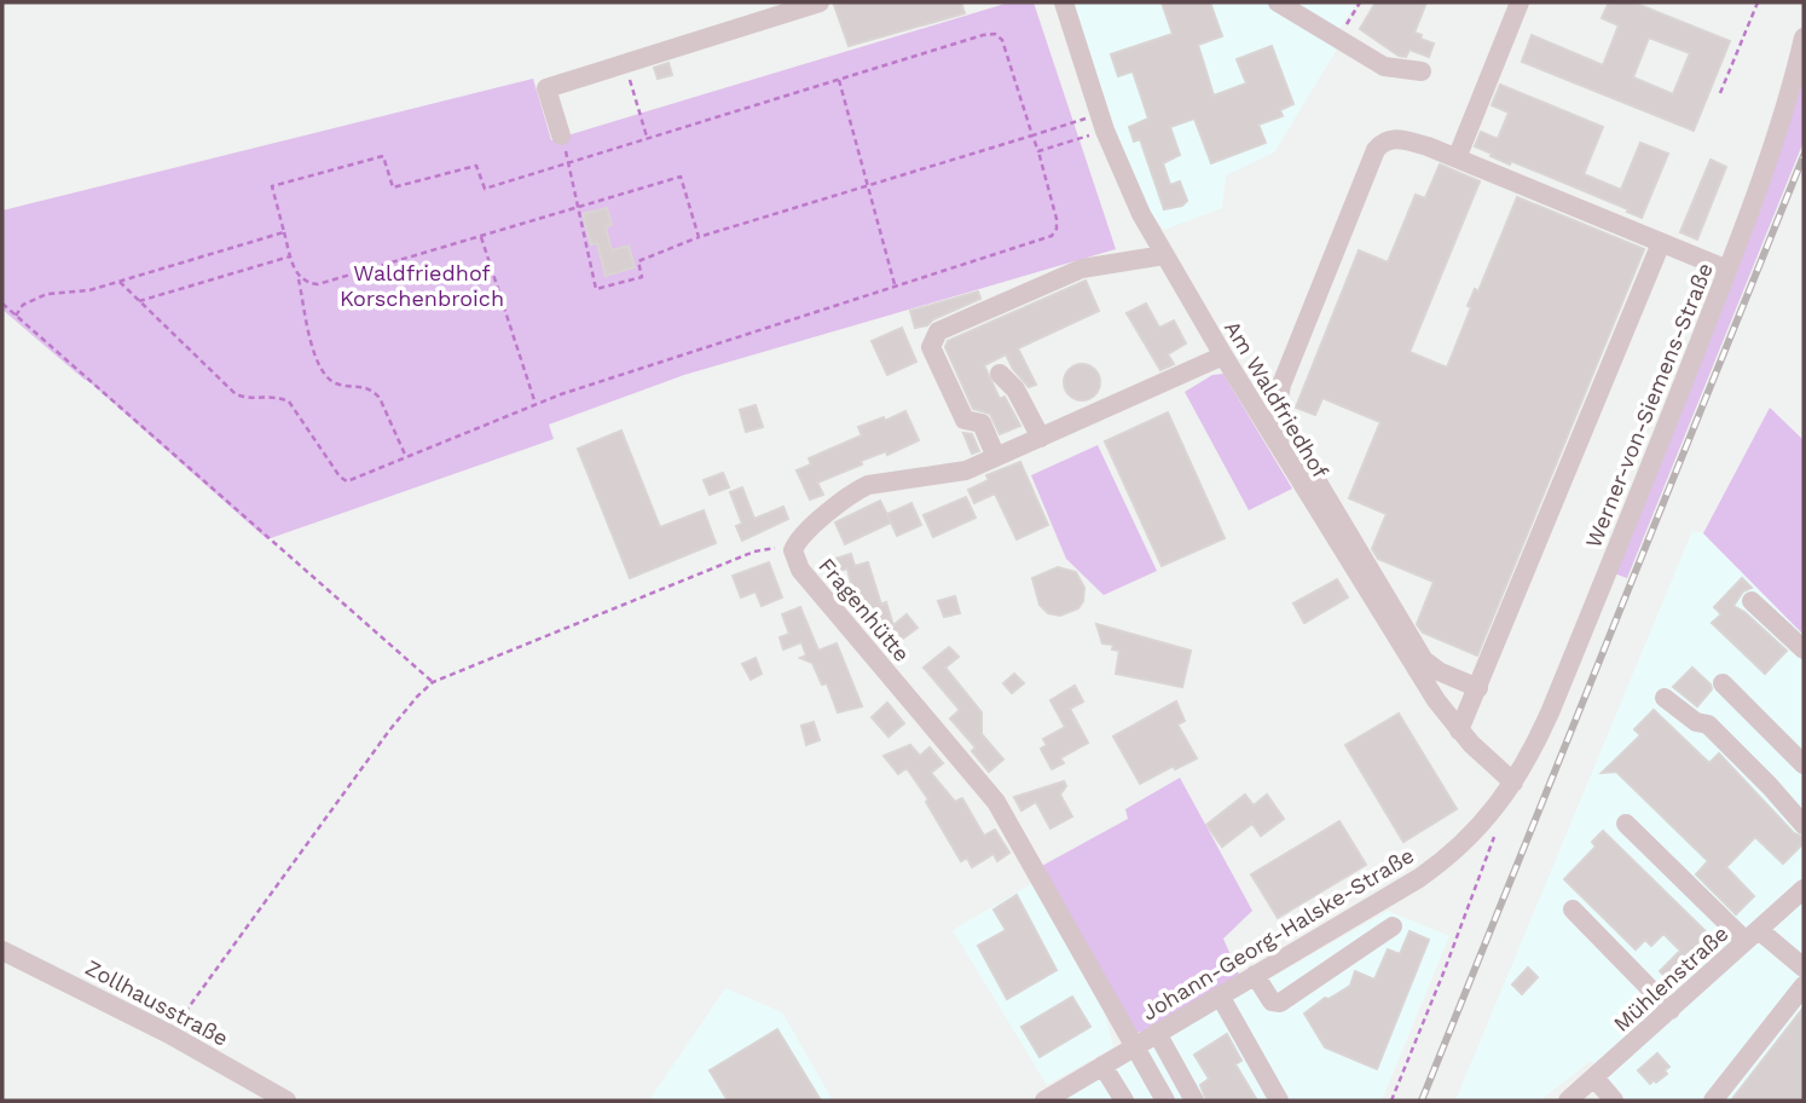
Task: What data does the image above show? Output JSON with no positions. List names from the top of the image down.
{
  "streets": {
    "street": [
      "Am Waldfriedhof",
      "Werner-von-Siemens-Straße",
      "Fragenhütte",
      "Johann-Georg-Halske-Straße",
      "Mühlenstraße",
      "Zollhausstraße"
    ]
  },
  "crossings": [
    ["Am Waldfriedhof", "Werner-von-Siemens-Straße"],
    ["Am Waldfriedhof", "Fragenhütte"],
    ["Am Waldfriedhof", "Johann-Georg-Halske-Straße"],
    ["Werner-von-Siemens-Straße", "Johann-Georg-Halske-Straße"],
    ["Fragenhütte", "Johann-Georg-Halske-Straße"]
  ],
  "parks": ["Waldfriedhof Korschenbroich"]
}
